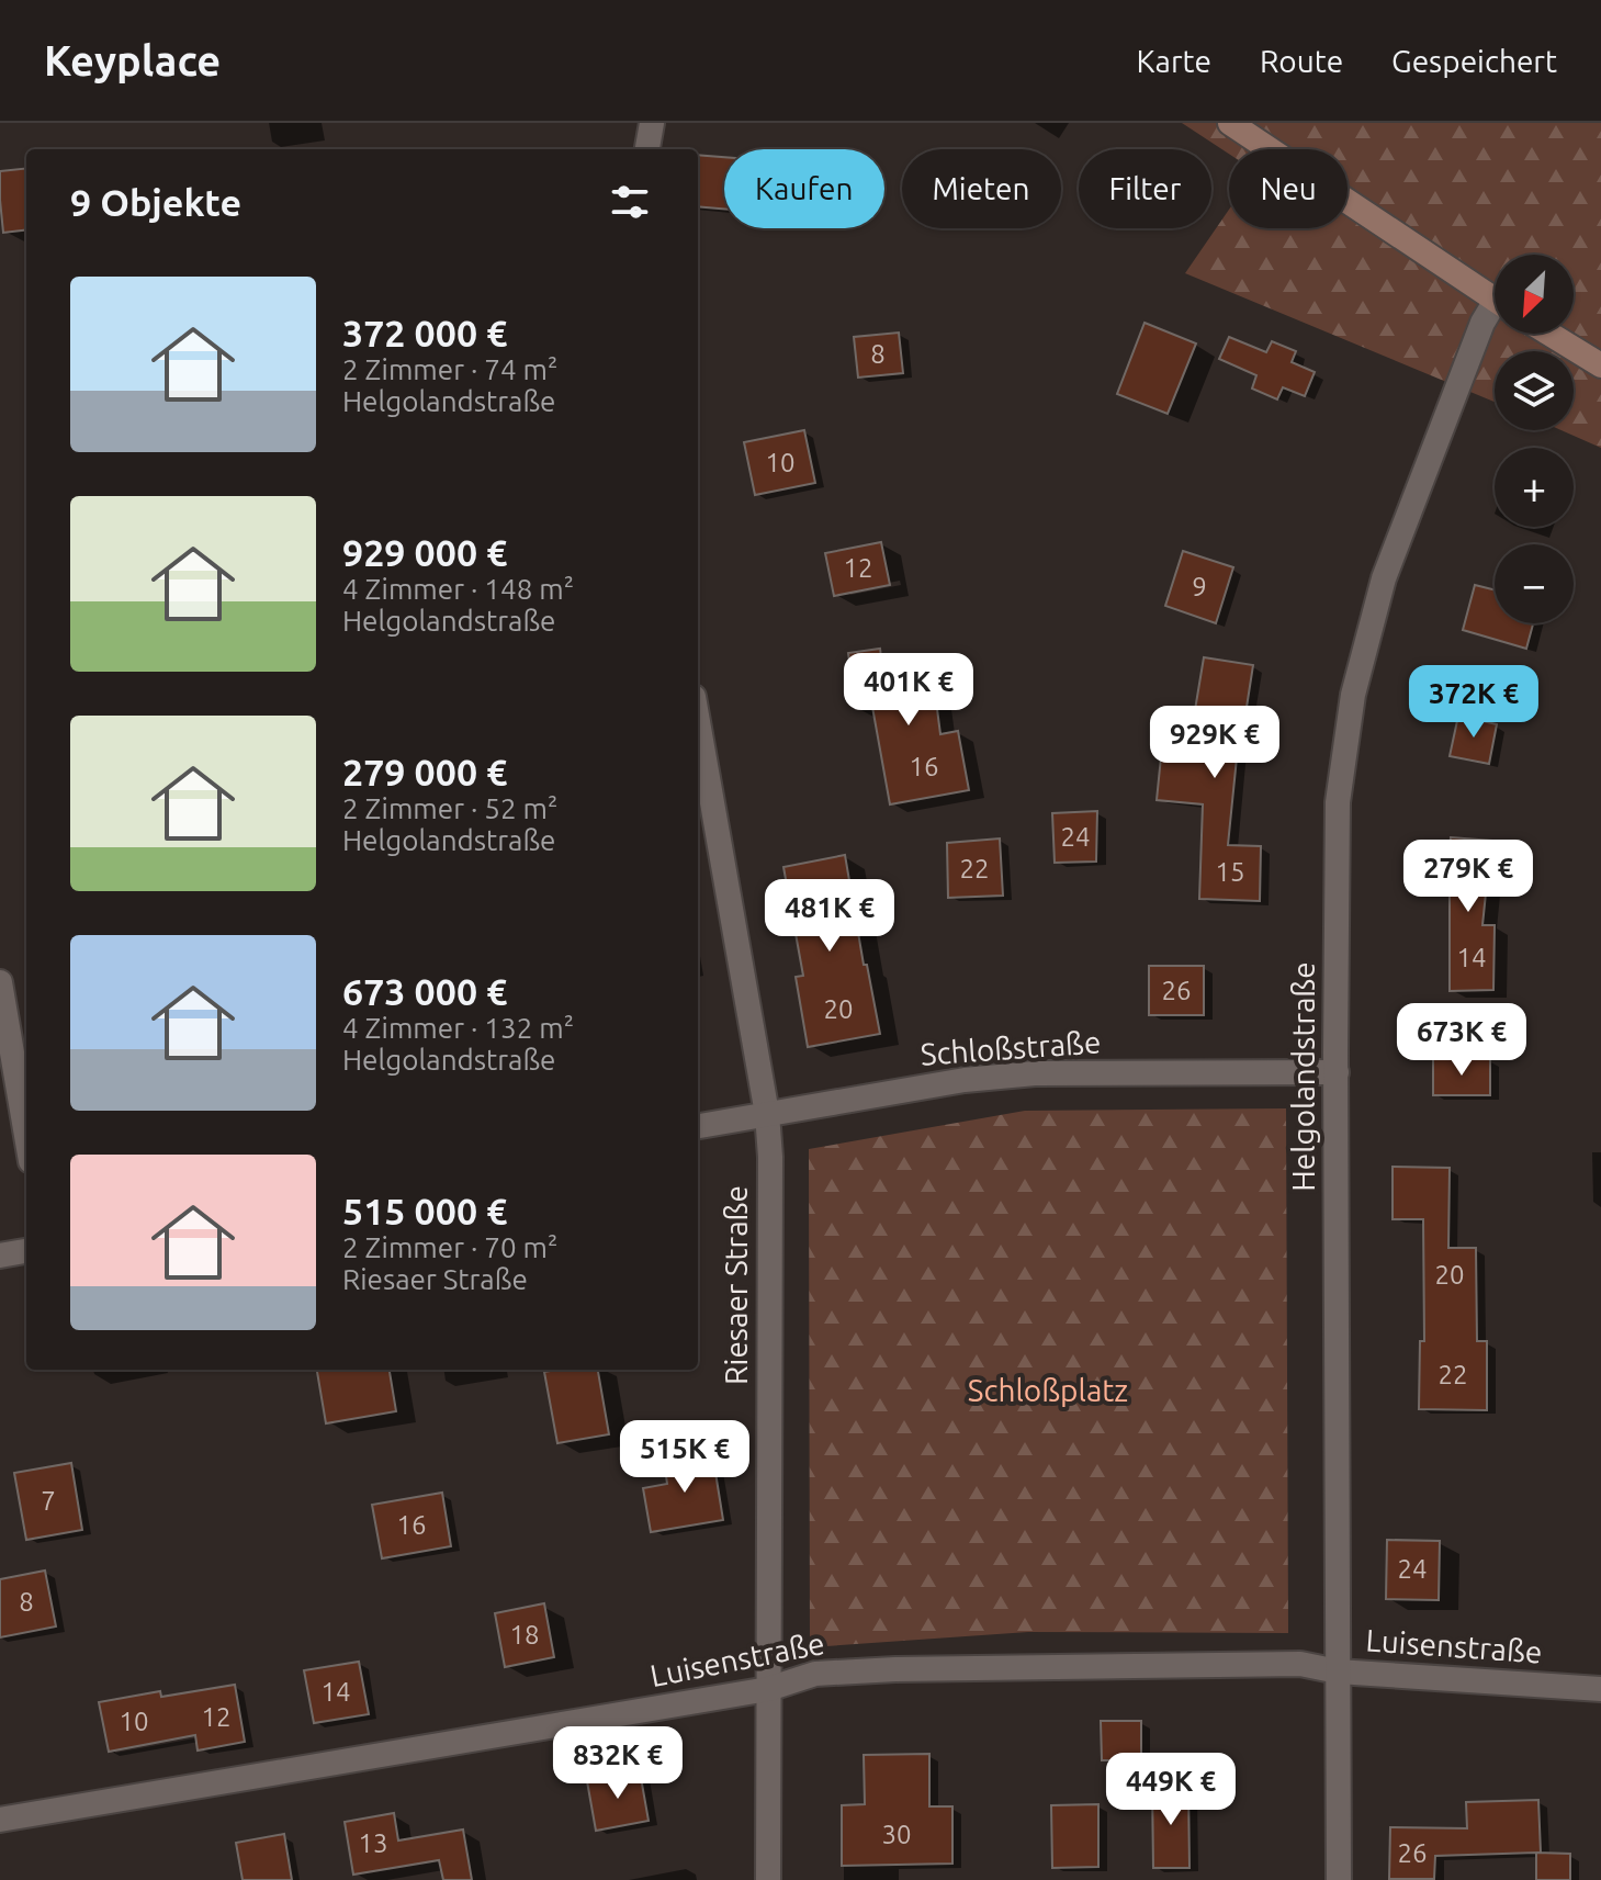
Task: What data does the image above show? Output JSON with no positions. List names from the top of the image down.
{
  "streets": {
    "street": [
      "Schloßstraße",
      "Helgolandstraße",
      "Riesaer Straße",
      "Luisenstraße"
    ]
  },
  "crossings": [
    ["Schloßstraße", "Helgolandstraße"],
    ["Schloßstraße", "Riesaer Straße"],
    ["Helgolandstraße", "Luisenstraße"],
    ["Riesaer Straße", "Luisenstraße"]
  ],
  "parks": ["Schloßplatz"],
  "house_numbers": [
    "8",
    "10",
    "12",
    "9",
    "16",
    "24",
    "22",
    "15",
    "14",
    "26",
    "20",
    "20",
    "22",
    "7",
    "16",
    "24",
    "8",
    "18",
    "14",
    "12",
    "10",
    "30",
    "13",
    "26"
  ],
  "north": "bottom left",
  "page": {
    "header": "Keyplace",
    "nav": ["Karte", "Route", "Gespeichert"],
    "chip": [
      "Kaufen",
      "Mieten",
      "Filter",
      "Neu"
    ],
    "heading": "9 Objekte",
    "map_buttons": ["+", "−"],
    "list": [
      {
        "name": "372 000 €",
        "note": "2 Zimmer · 74 m² · Helgolandstraße"
      },
      {
        "name": "929 000 €",
        "note": "4 Zimmer · 148 m² · Helgolandstraße"
      },
      {
        "name": "279 000 €",
        "note": "2 Zimmer · 52 m² · Helgolandstraße"
      },
      {
        "name": "673 000 €",
        "note": "4 Zimmer · 132 m² · Helgolandstraße"
      },
      {
        "name": "515 000 €",
        "note": "2 Zimmer · 70 m² · Riesaer Straße"
      }
    ],
    "price": [
      "401K €",
      "372K €",
      "929K €",
      "279K €",
      "481K €",
      "673K €",
      "515K €",
      "832K €",
      "449K €"
    ]
  }
}
